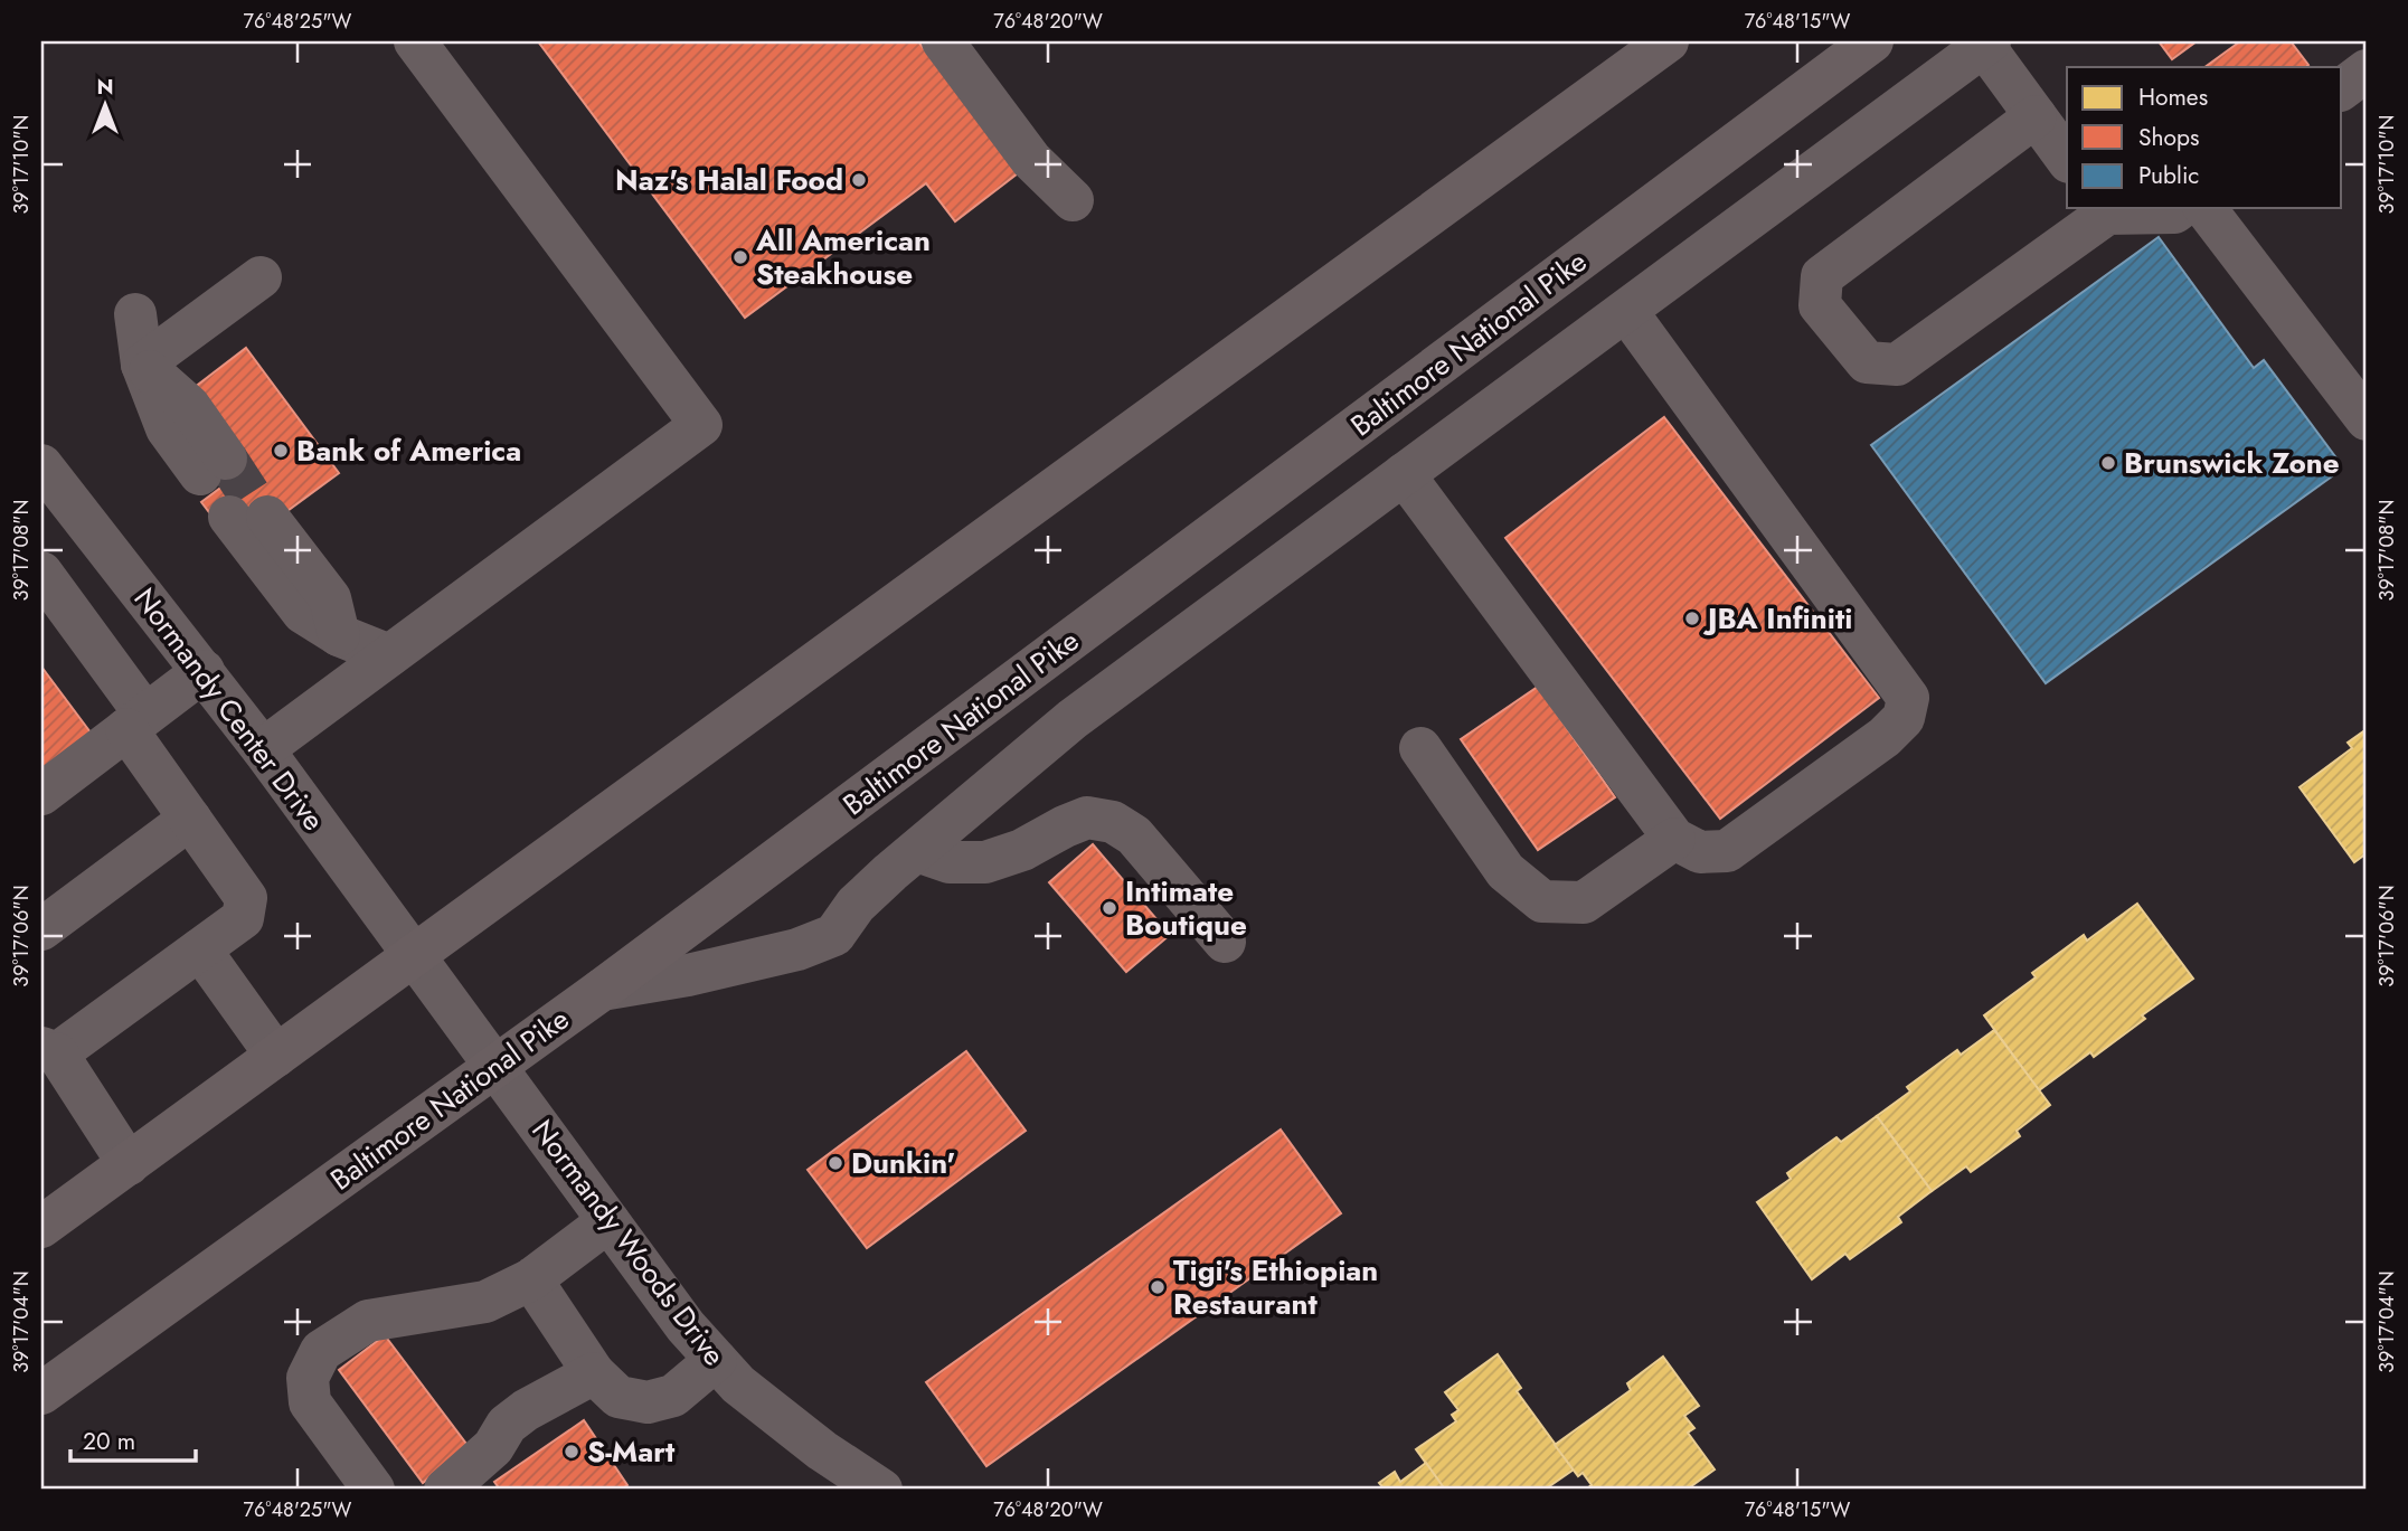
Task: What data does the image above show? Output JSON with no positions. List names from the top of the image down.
{
  "streets": {
    "main road": ["Baltimore National Pike"],
    "street": ["Normandy Center Drive", "Normandy Woods Drive"]
  },
  "crossings": [
    ["Baltimore National Pike", "Normandy Woods Drive"],
    ["Normandy Center Drive", "Normandy Woods Drive"]
  ],
  "places": [
    "Naz's Halal Food",
    "All American Steakhouse",
    "Bank of America",
    "Brunswick Zone",
    "JBA Infiniti",
    "Intimate Boutique",
    "Dunkin'",
    "Tigi's Ethiopian Restaurant",
    "S-Mart"
  ],
  "legend": ["Homes", "Shops", "Public"],
  "scale_bar": "20 m",
  "north": "top",
  "coordinates": [
    "76°48'25\"W",
    "76°48'20\"W",
    "76°48'15\"W",
    "39°17'10\"N",
    "39°17'08\"N",
    "39°17'06\"N",
    "39°17'04\"N"
  ]
}
